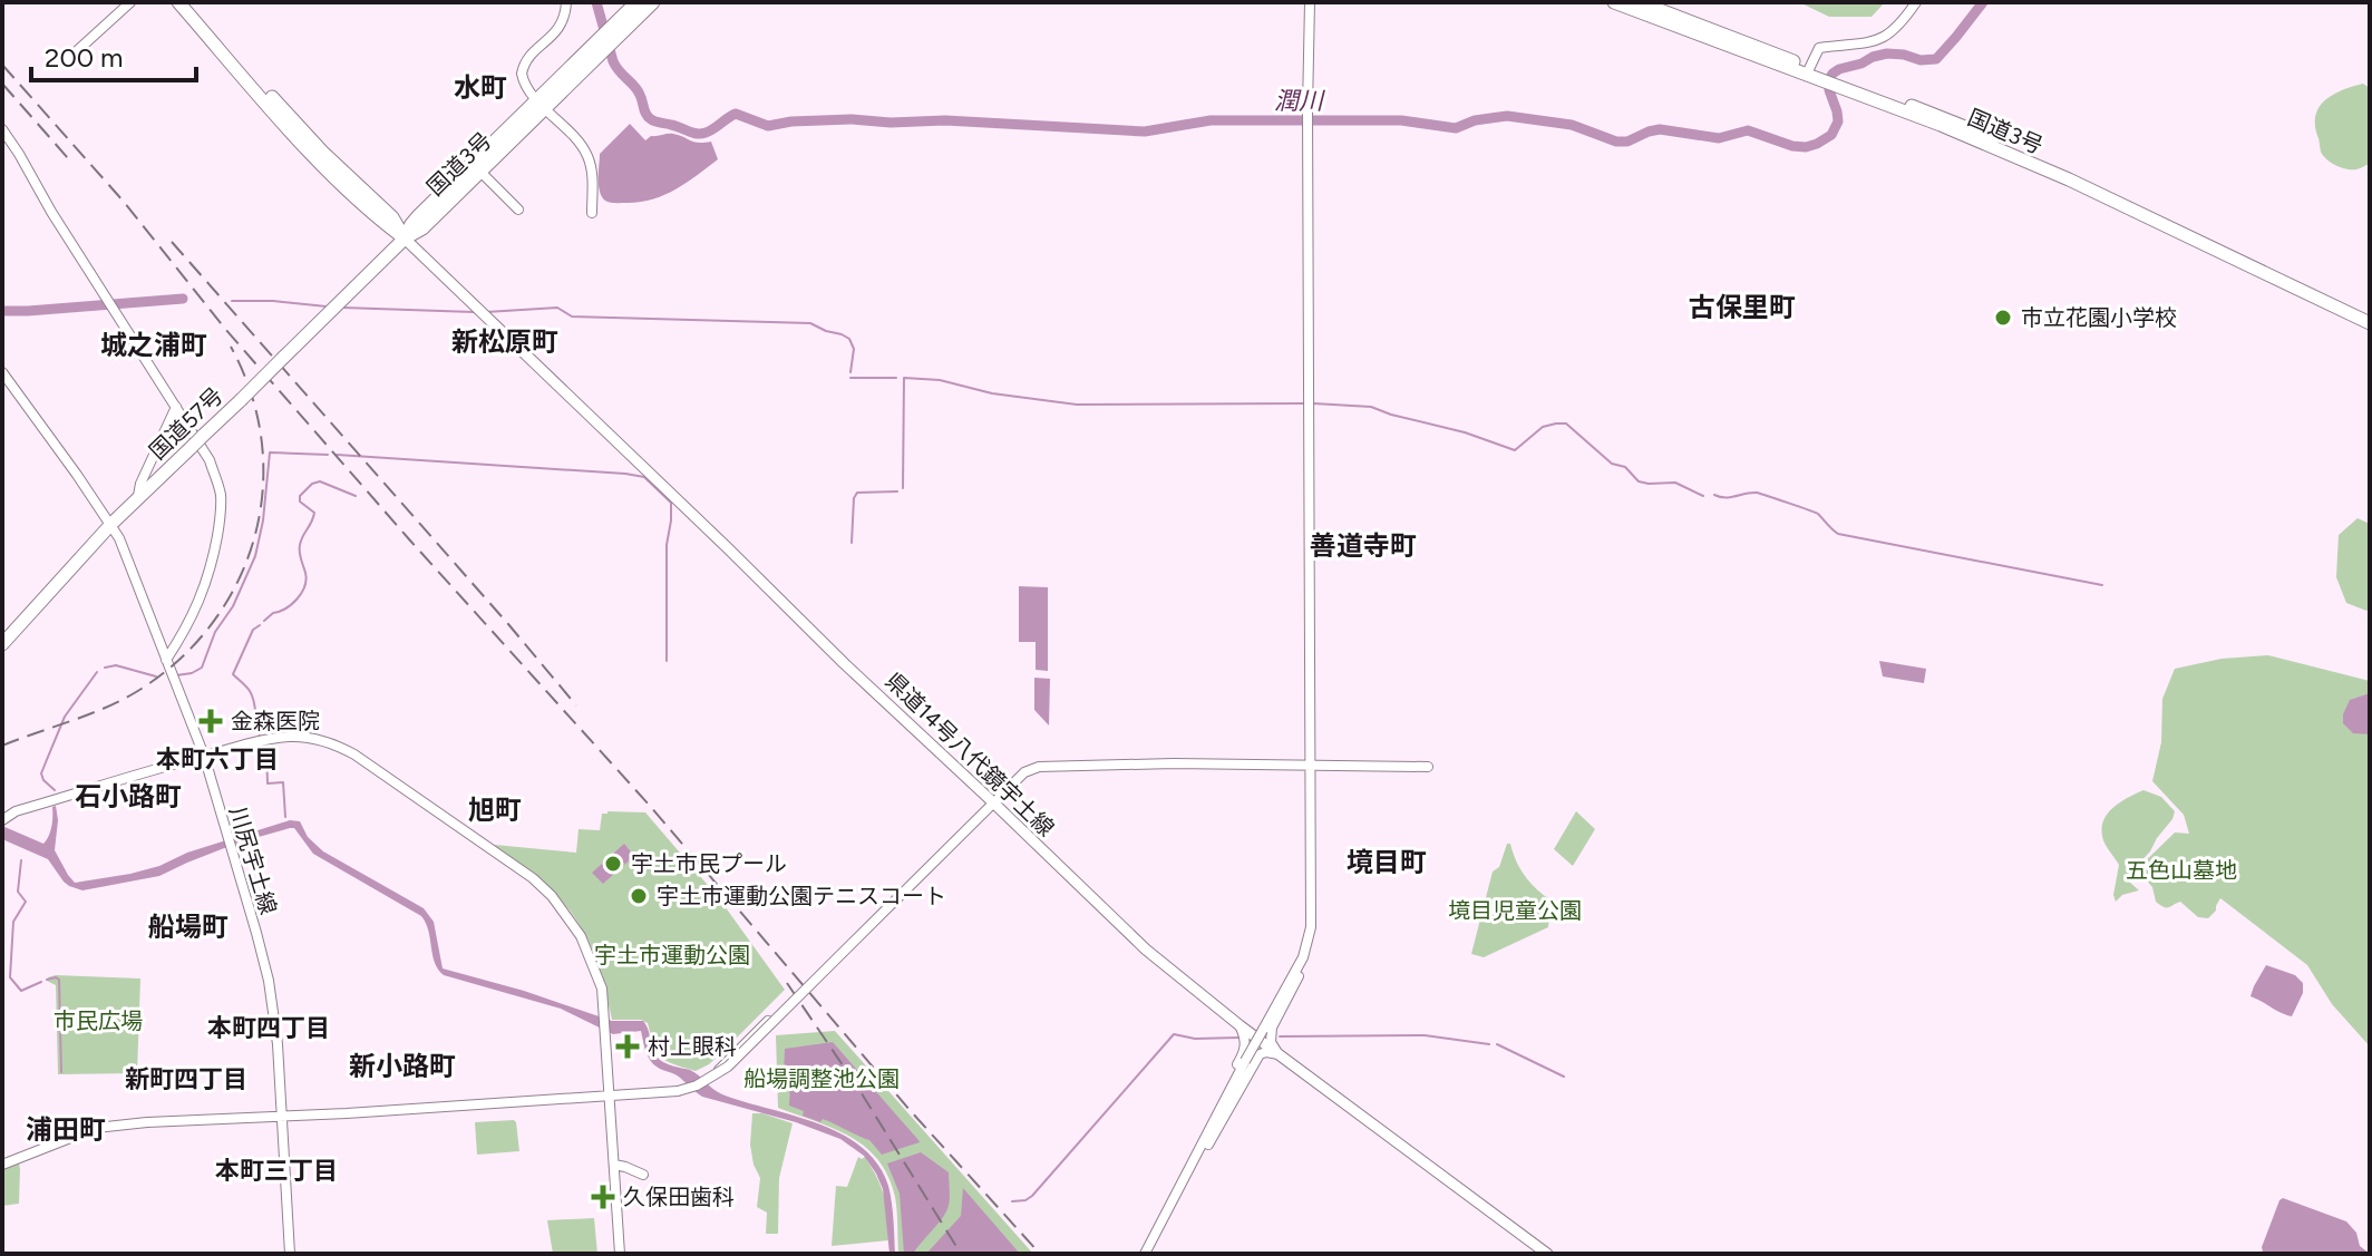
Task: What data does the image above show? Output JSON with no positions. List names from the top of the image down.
{
  "streets": {
    "highway": ["国道3号", "国道57号"],
    "main road": ["県道14号八代鏡宇土線"],
    "street": ["川尻宇土線"]
  },
  "crossings": [
    ["国道3号", "国道57号"],
    ["国道3号", "県道14号八代鏡宇土線"],
    ["国道57号", "県道14号八代鏡宇土線"],
    ["国道57号", "川尻宇土線"]
  ],
  "districts": [
    "水町",
    "古保里町",
    "新松原町",
    "城之浦町",
    "善道寺町",
    "本町六丁目",
    "石小路町",
    "旭町",
    "境目町",
    "船場町",
    "本町四丁目",
    "新小路町",
    "新町四丁目",
    "浦田町",
    "本町三丁目"
  ],
  "water": ["潤川"],
  "parks": [
    "五色山墓地",
    "境目児童公園",
    "宇土市運動公園",
    "市民広場",
    "船場調整池公園"
  ],
  "places": {
    "other": ["市立花園小学校", "宇土市民プール", "宇土市運動公園テニスコート"],
    "health": ["金森医院", "村上眼科", "久保田歯科"]
  },
  "scale_bar": "200 m"
}
